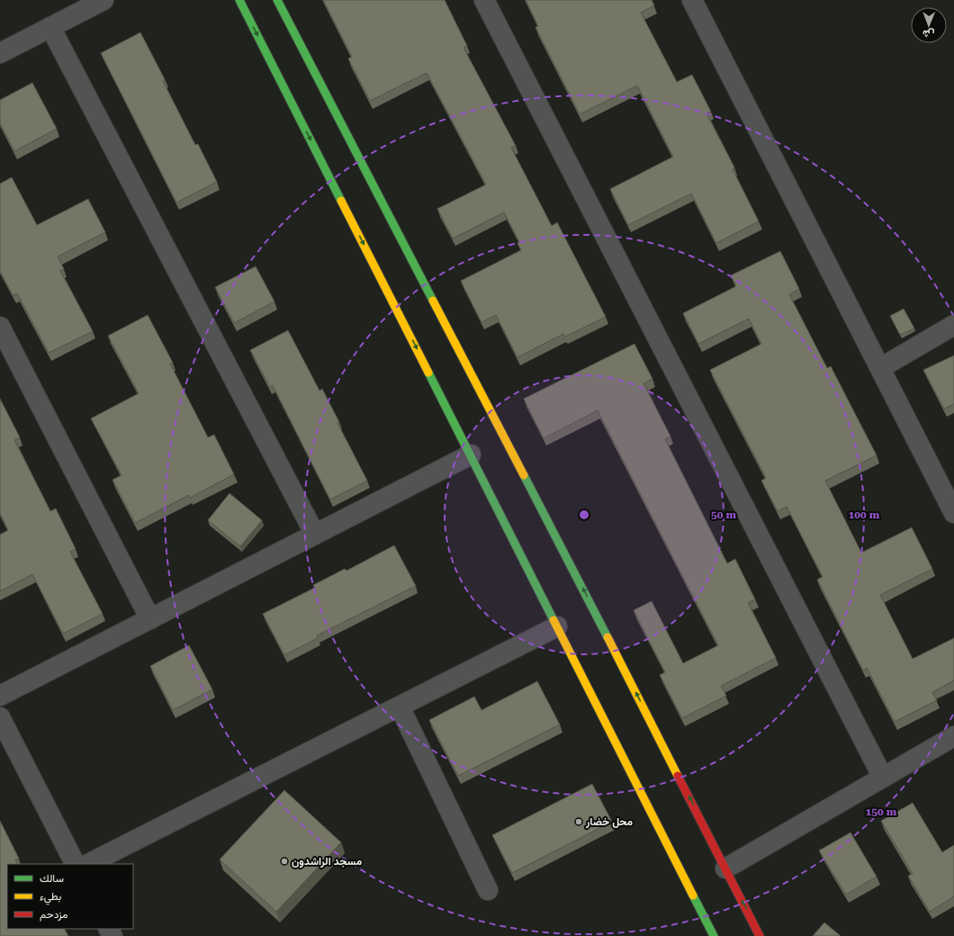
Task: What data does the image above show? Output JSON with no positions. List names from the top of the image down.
{
  "places": ["محل خضار", "مسجد الراشدون"],
  "legend": ["سالك", "بطيء", "مزدحم"],
  "north": "bottom",
  "rings": ["50 m", "100 m", "150 m"]
}
